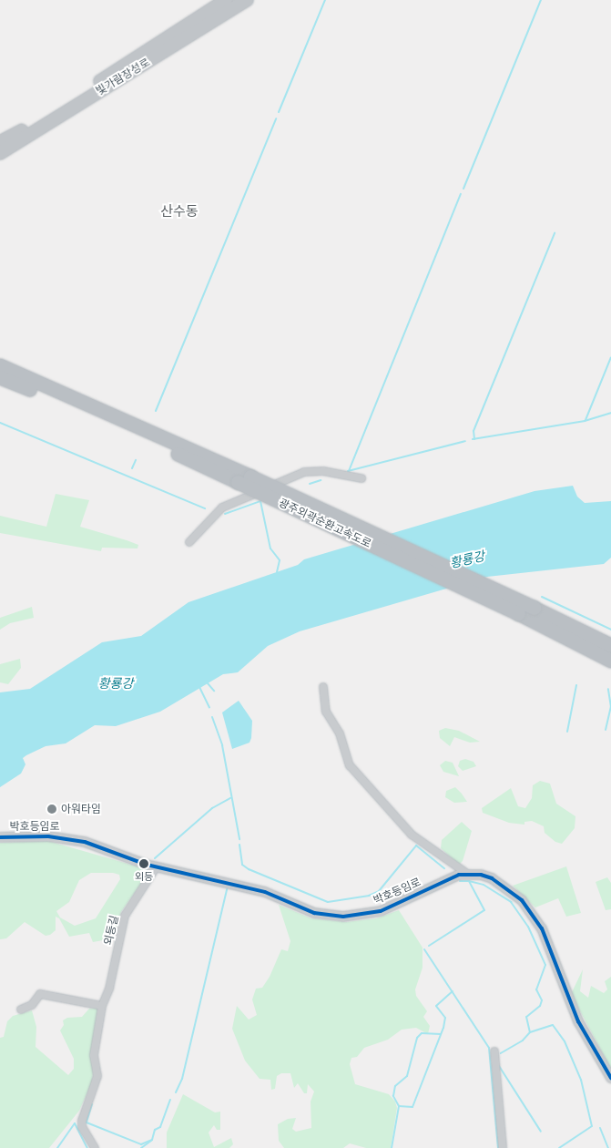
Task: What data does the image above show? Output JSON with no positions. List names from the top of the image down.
{
  "streets": {
    "highway": ["빛가람장성로", "광주외곽순환고속도로"],
    "street": ["박호등임로", "외등길"]
  },
  "crossings": [
    ["박호등임로", "외등길"]
  ],
  "districts": ["산수동"],
  "water": ["황룡강"],
  "places": ["아워타임", "외등"]
}
